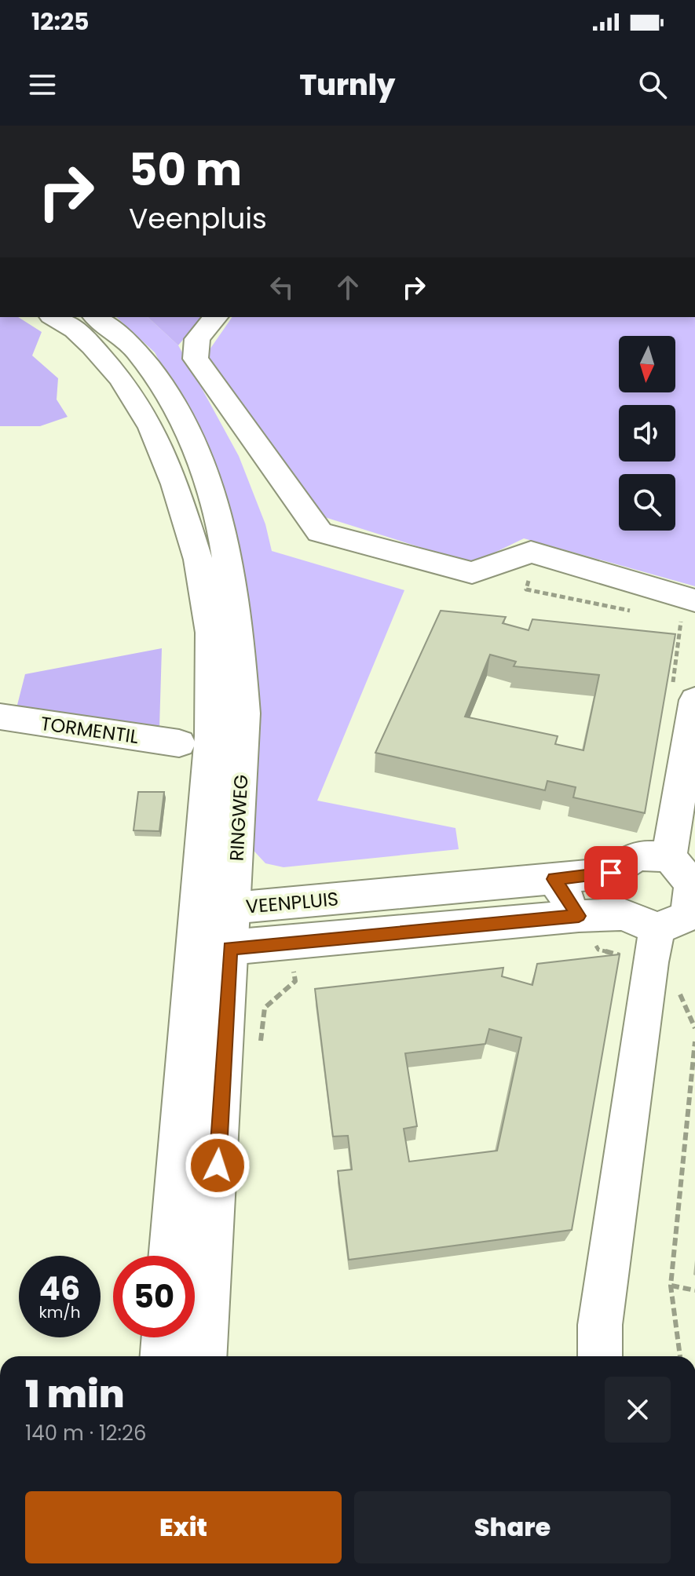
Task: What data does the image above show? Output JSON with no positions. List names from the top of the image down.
{
  "streets": {
    "main road": ["TORMENTIL", "RINGWEG", "VEENPLUIS"]
  },
  "crossings": [
    ["RINGWEG", "VEENPLUIS"]
  ],
  "north": "bottom",
  "page": {
    "status": "12:25",
    "header": "Turnly",
    "turn": ["50 m", "Veenpluis"],
    "speed": "46 km/h",
    "limit": "50",
    "heading": ["1 min", "140 m · 12:26"],
    "buttons": ["Exit", "Share"]
  }
}
